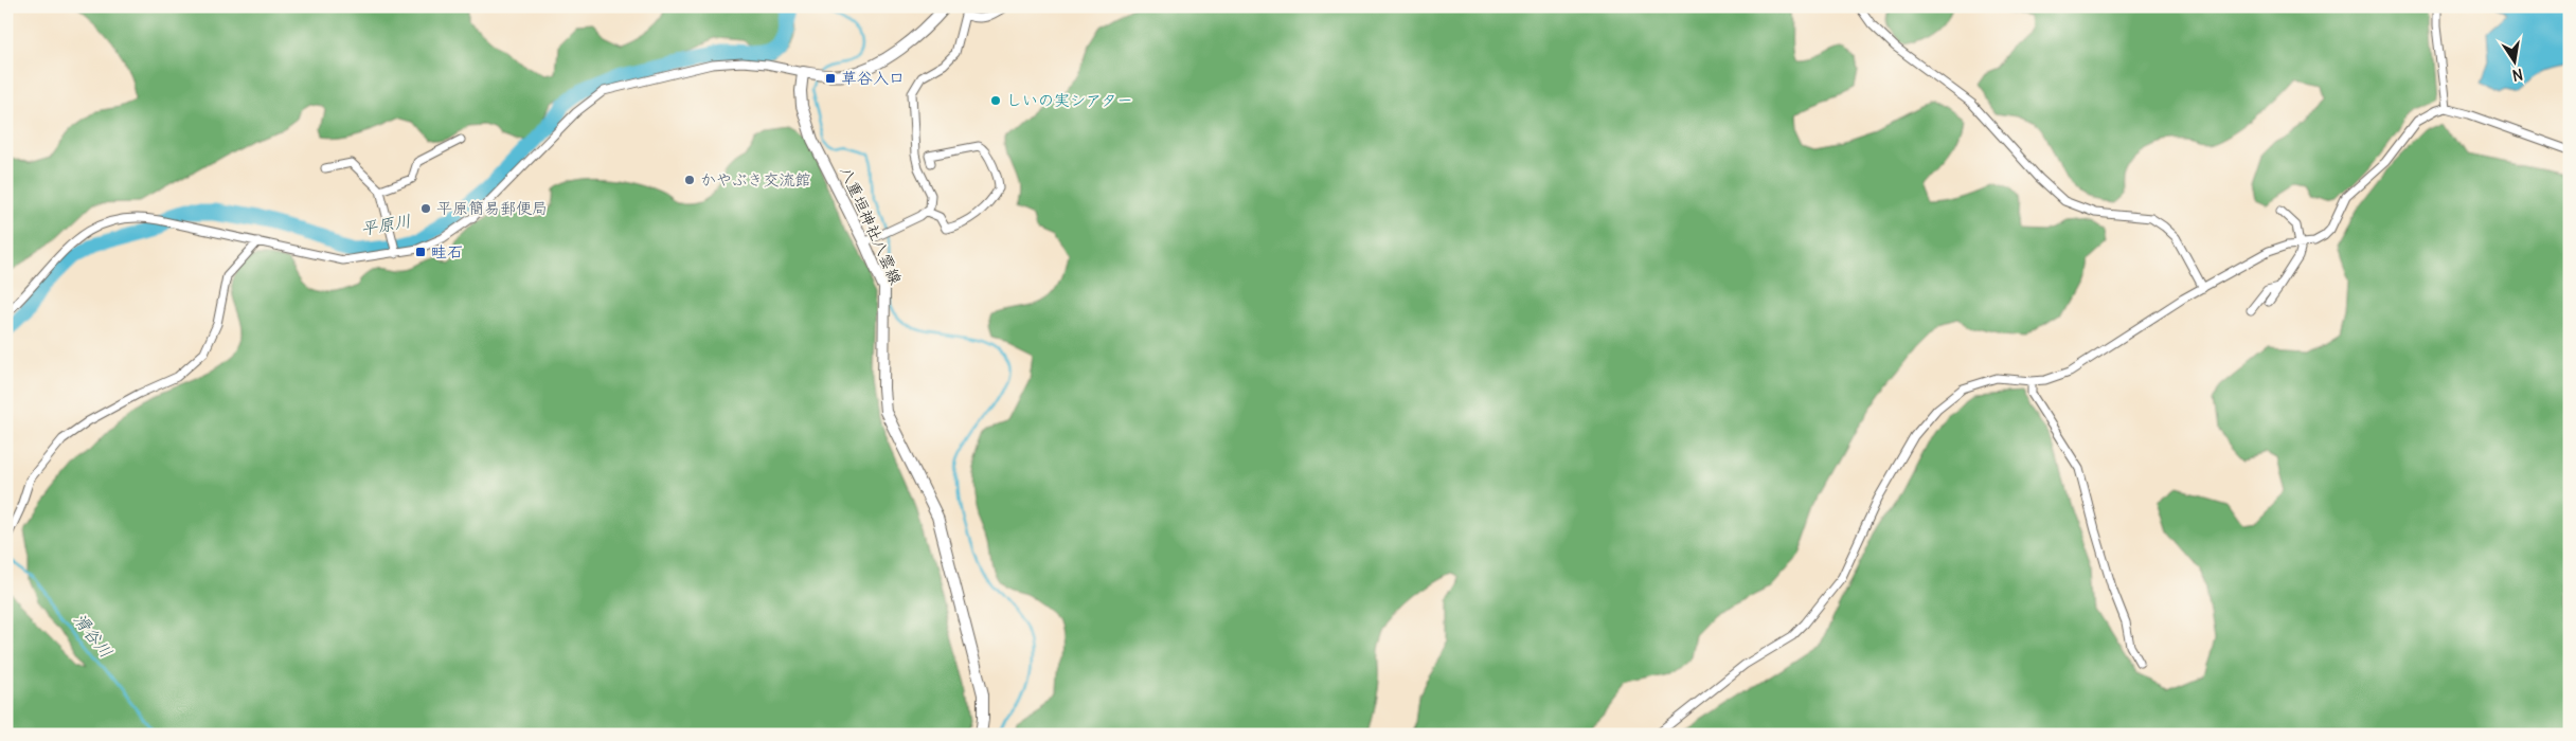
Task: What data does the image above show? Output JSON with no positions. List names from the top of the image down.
{
  "streets": {
    "main road": ["八重垣神社八雲線"]
  },
  "water": ["平原川", "滑谷川"],
  "places": {
    "transit": ["草谷入口", "畦石"],
    "other": ["しいの実シアター", "かやぶき交流館", "平原簡易郵便局"]
  },
  "north": "bottom"
}
